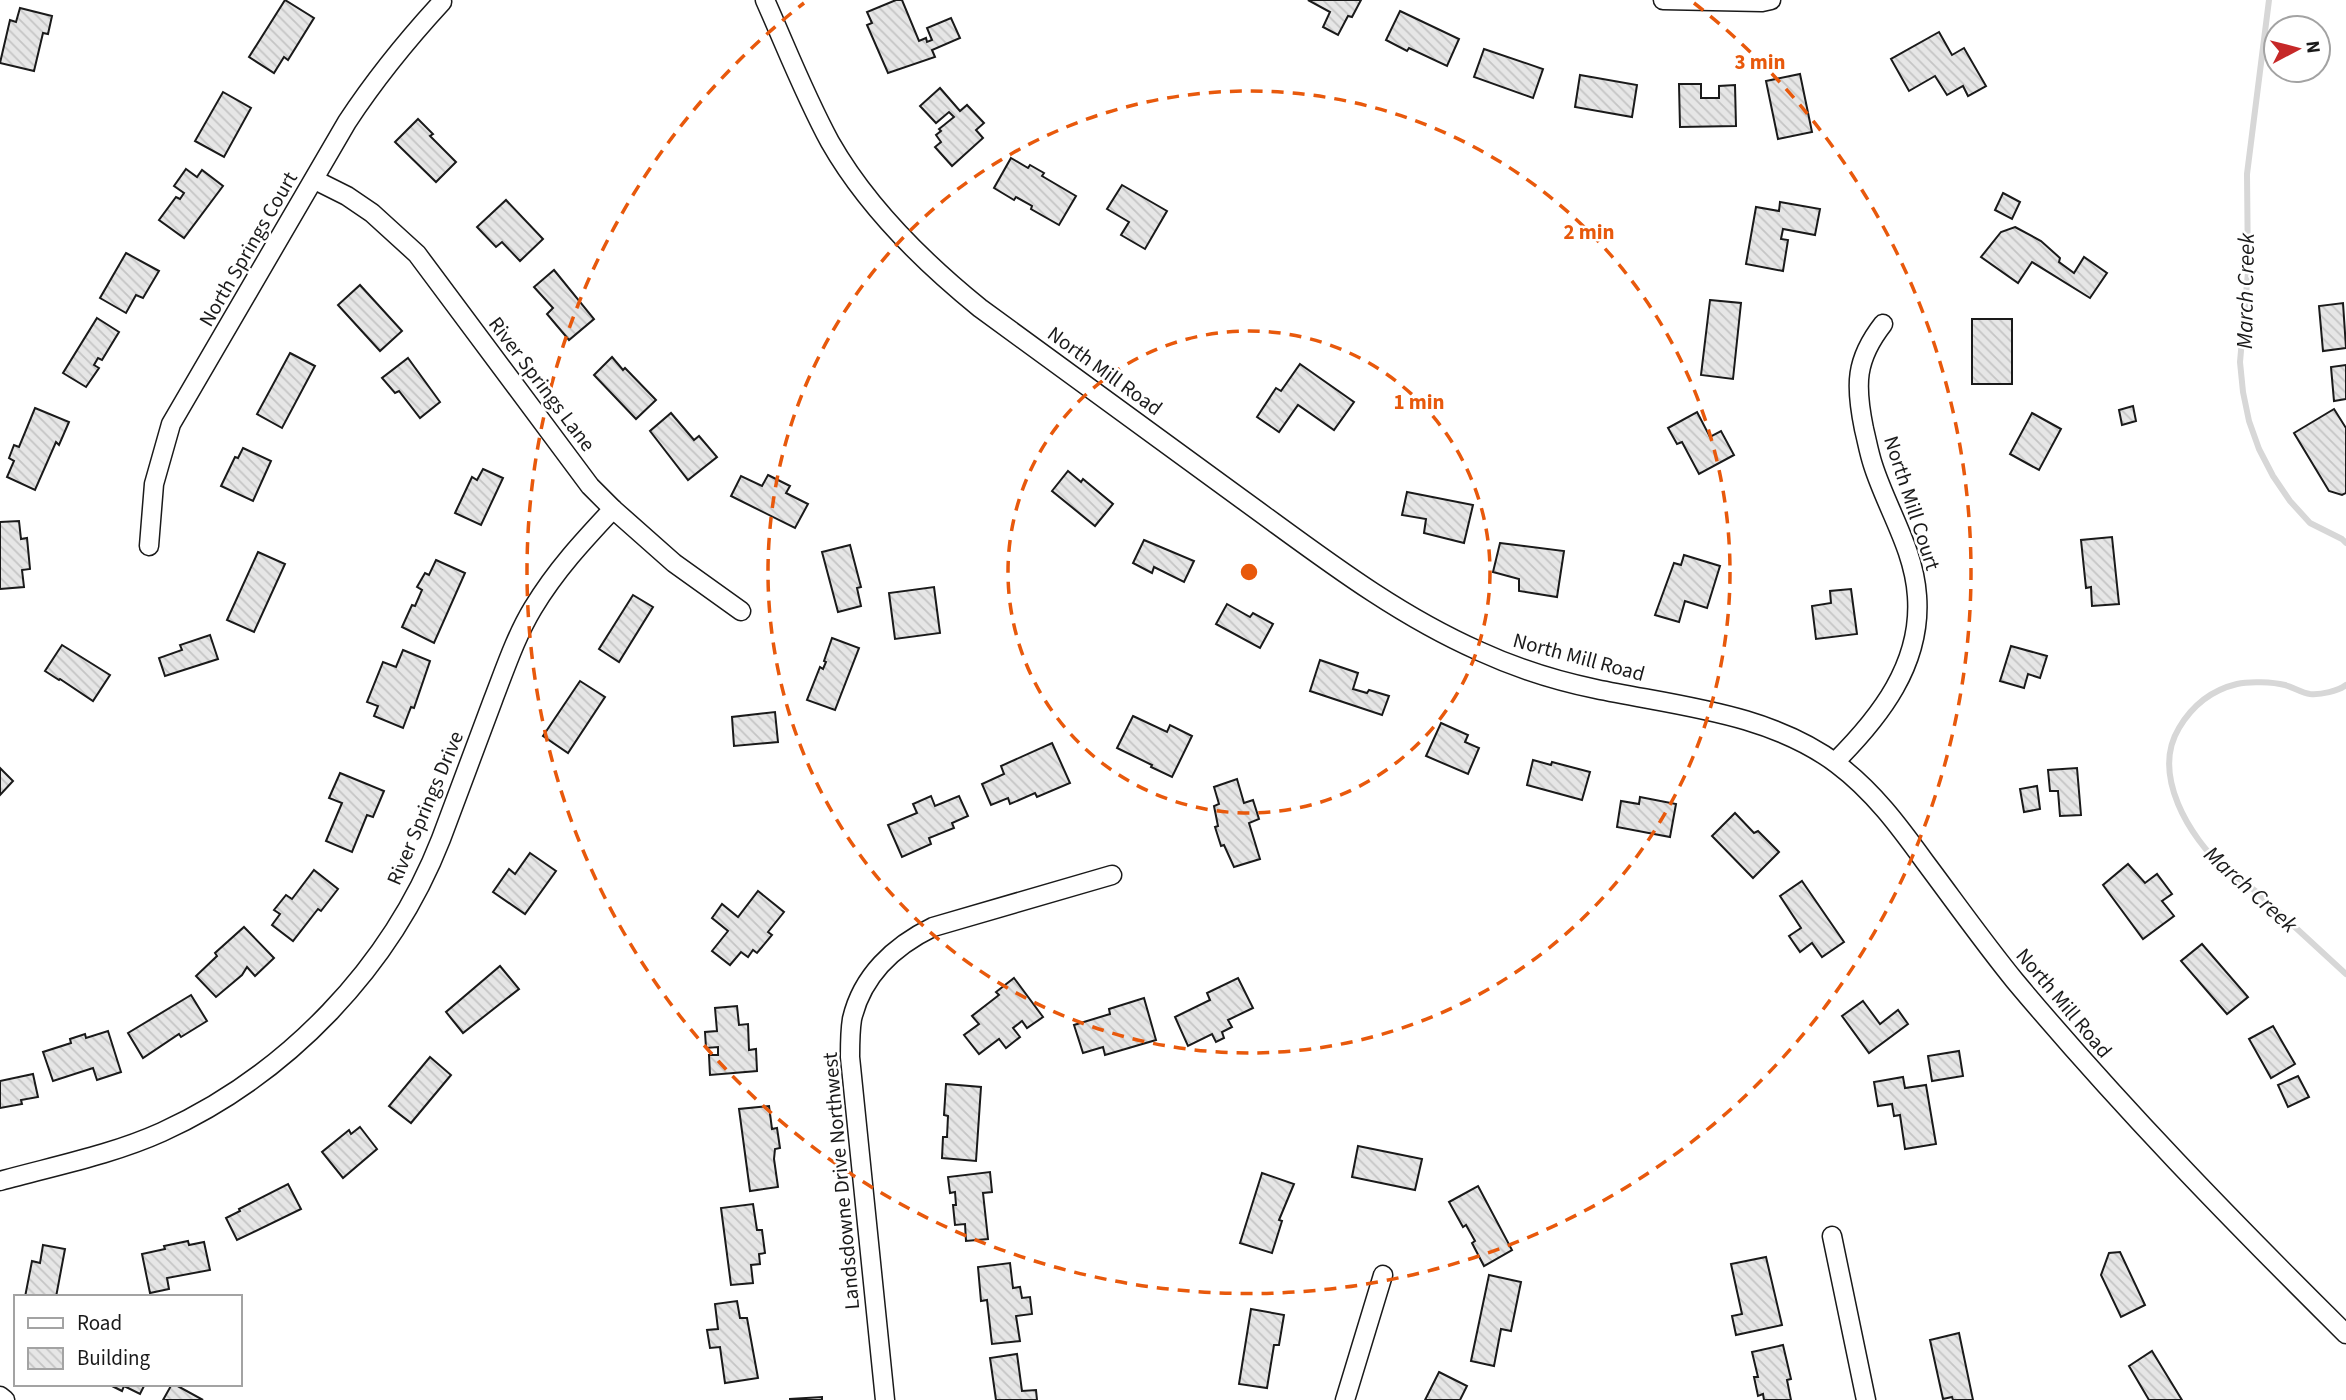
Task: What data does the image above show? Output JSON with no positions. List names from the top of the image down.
{
  "streets": {
    "street": [
      "North Springs Court",
      "North Mill Road",
      "River Springs Lane",
      "North Mill Court",
      "River Springs Drive",
      "Landsdowne Drive Northwest"
    ]
  },
  "crossings": [
    ["North Springs Court", "River Springs Lane"],
    ["North Mill Road", "North Mill Court"],
    ["River Springs Lane", "River Springs Drive"]
  ],
  "water": ["March Creek"],
  "legend": ["Road", "Building"],
  "north": "right",
  "rings": ["3 min", "2 min", "1 min"]
}
